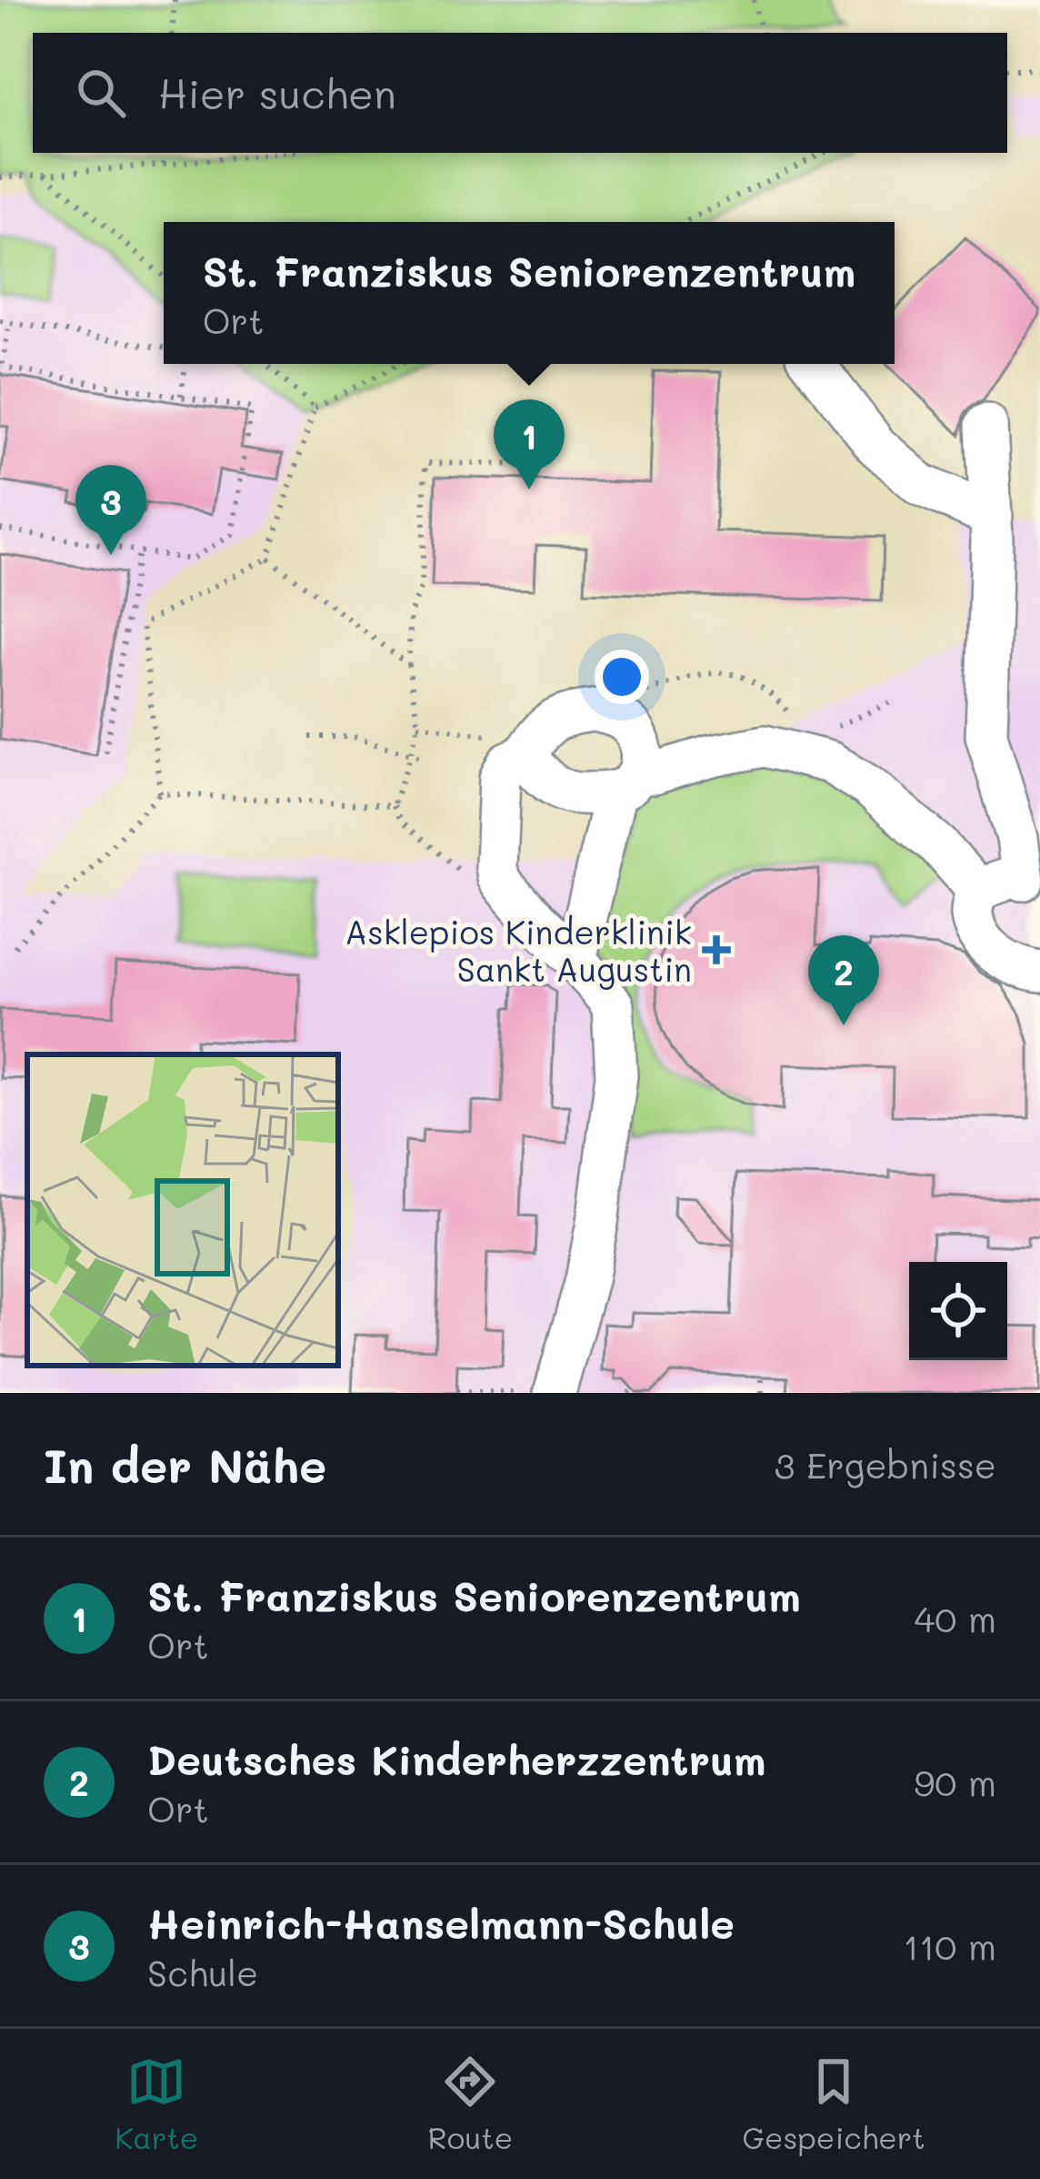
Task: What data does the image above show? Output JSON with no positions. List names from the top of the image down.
{
  "places": {
    "health": ["Asklepios Kinderklinik Sankt Augustin"]
  },
  "page": {
    "search": "Hier suchen",
    "popup": ["St. Franziskus Seniorenzentrum", "Ort"],
    "pins": ["1", "3", "2"],
    "heading": ["In der Nähe", "3 Ergebnisse"],
    "list": [
      {
        "mark": "1",
        "name": "St. Franziskus Seniorenzentrum",
        "note": "Ort",
        "value": "40 m"
      },
      {
        "mark": "2",
        "name": "Deutsches Kinderherzzentrum",
        "note": "Ort",
        "value": "90 m"
      },
      {
        "mark": "3",
        "name": "Heinrich-Hanselmann-Schule",
        "note": "Schule",
        "value": "110 m"
      }
    ],
    "nav": ["Karte", "Route", "Gespeichert"]
  }
}
